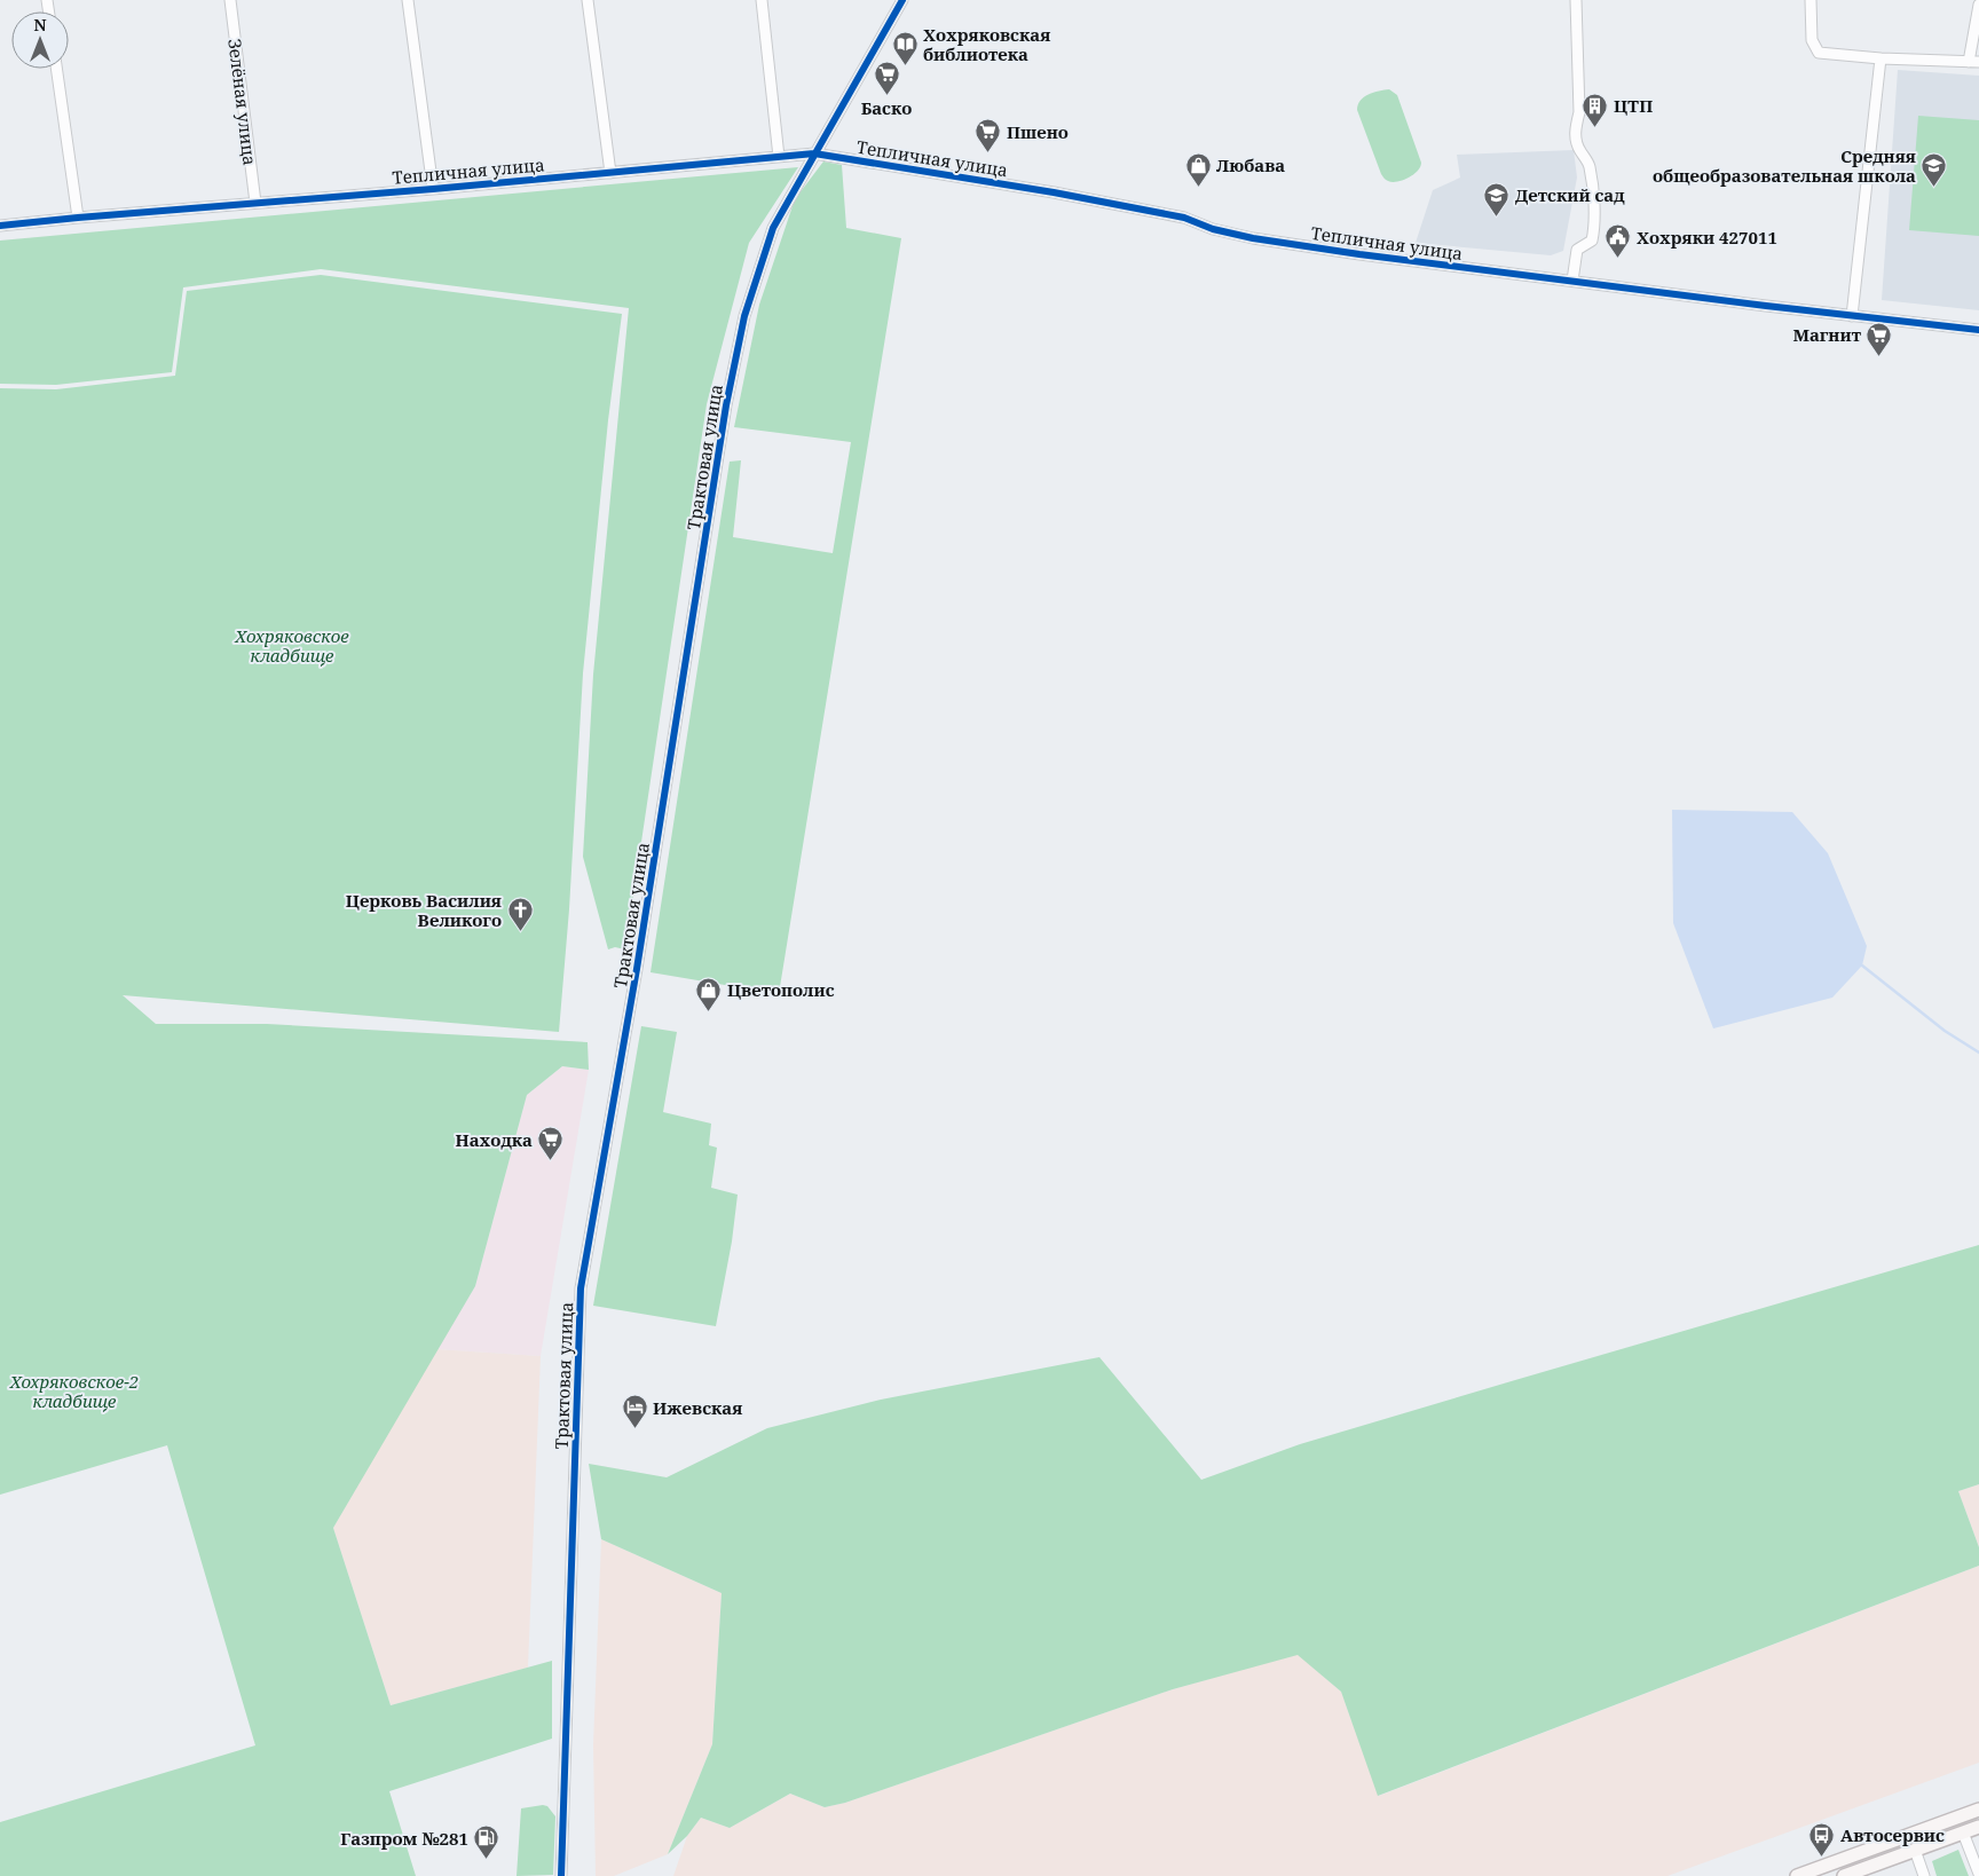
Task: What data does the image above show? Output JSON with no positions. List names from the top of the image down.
{
  "streets": {
    "street": ["Зелёная улица", "Тепличная улица", "Трактовая улица"]
  },
  "crossings": [
    ["Зелёная улица", "Тепличная улица"],
    ["Тепличная улица", "Трактовая улица"]
  ],
  "parks": ["Хохряковское кладбище", "Хохряковское-2 кладбище"],
  "places": {
    "library": ["Хохряковская библиотека"],
    "supermarket": [
      "Баско",
      "Пшено",
      "Магнит",
      "Находка"
    ],
    "building": ["ЦТП"],
    "shop": ["Любава", "Цветополис"],
    "school or university": ["Средняя общеобразовательная школа", "Детский сад"],
    "public building": ["Хохряки 427011"],
    "church": ["Церковь Василия Великого"],
    "hotel": ["Ижевская"],
    "bus stop": ["Автосервис"],
    "fuel station": ["Газпром №281"]
  },
  "north": "top"
}
